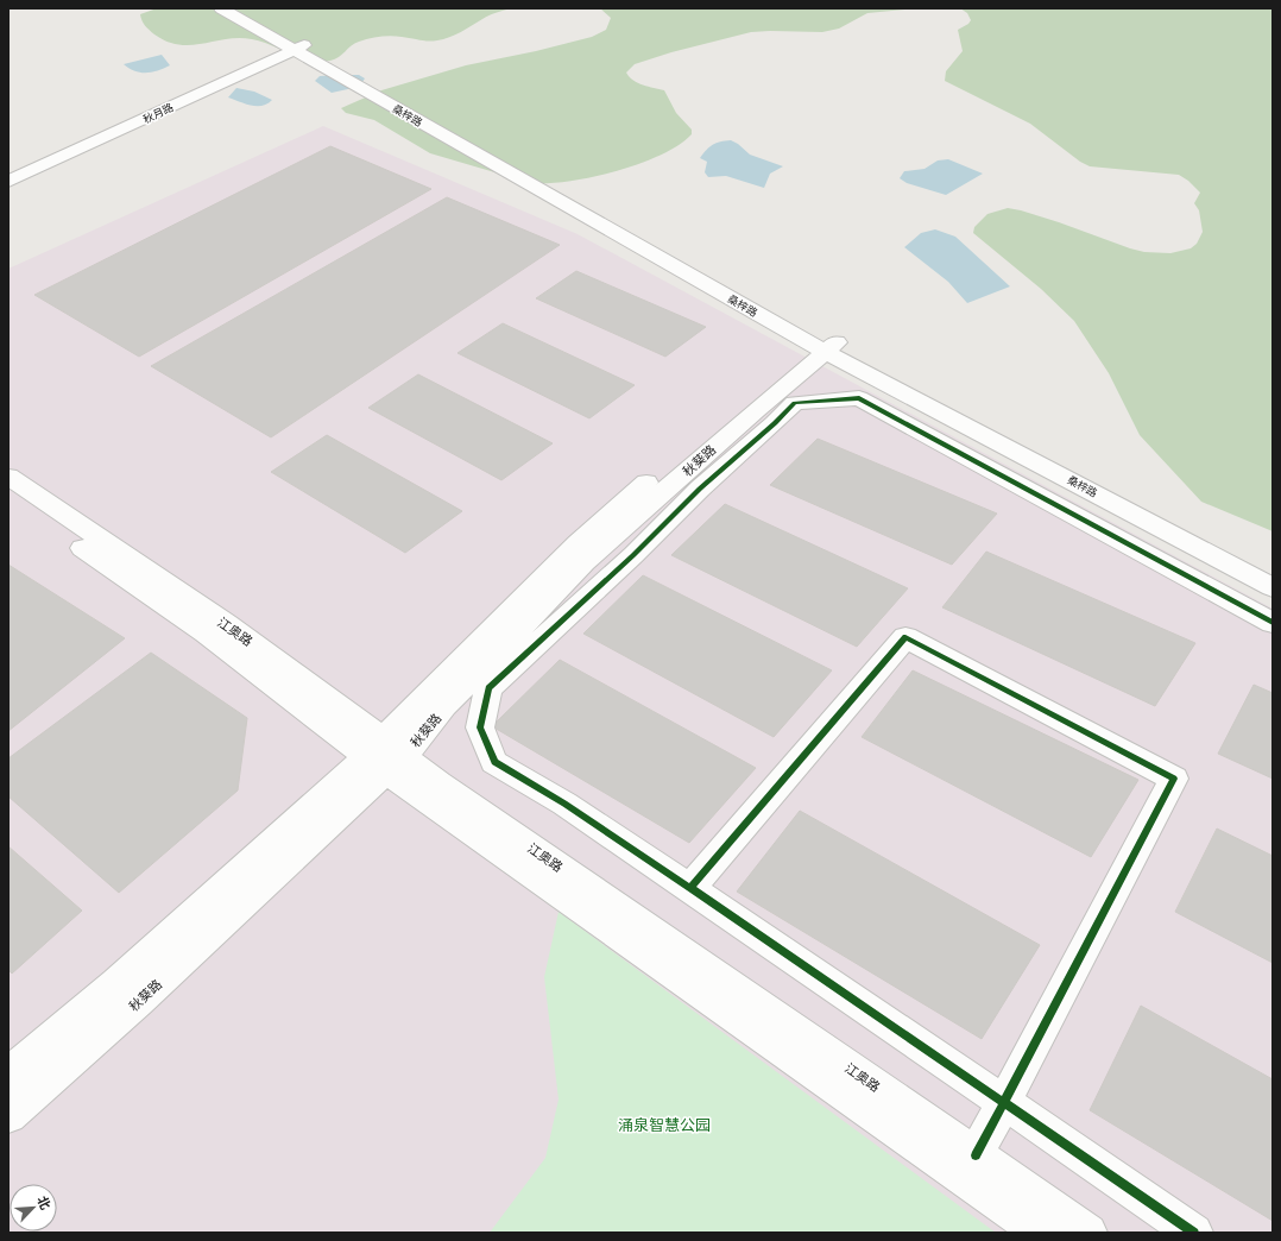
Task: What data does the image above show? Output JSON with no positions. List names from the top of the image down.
{
  "streets": {
    "street": [
      "秋月路",
      "桑梓路",
      "秋葵路",
      "江奥路"
    ]
  },
  "crossings": [
    ["秋月路", "桑梓路"],
    ["桑梓路", "秋葵路"],
    ["秋葵路", "江奥路"]
  ],
  "parks": ["涌泉智慧公园"],
  "north": "top right"
}
